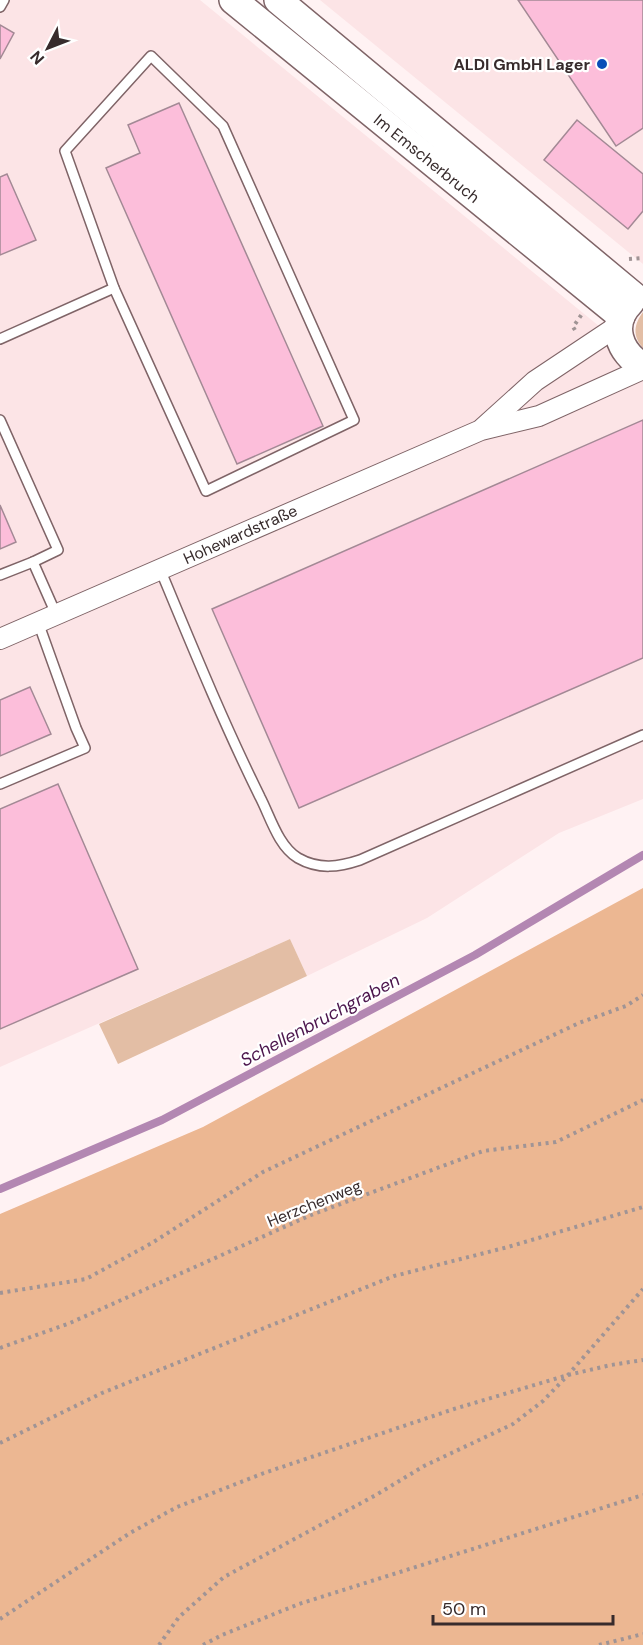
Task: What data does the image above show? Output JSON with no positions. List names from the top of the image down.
{
  "streets": {
    "main road": ["Im Emscherbruch"],
    "street": ["Hohewardstraße"],
    "path": ["Herzchenweg"]
  },
  "crossings": [
    ["Im Emscherbruch", "Hohewardstraße"]
  ],
  "water": ["Schellenbruchgraben"],
  "places": ["ALDI GmbH Lager"],
  "scale_bar": "50 m",
  "north": "bottom left"
}
